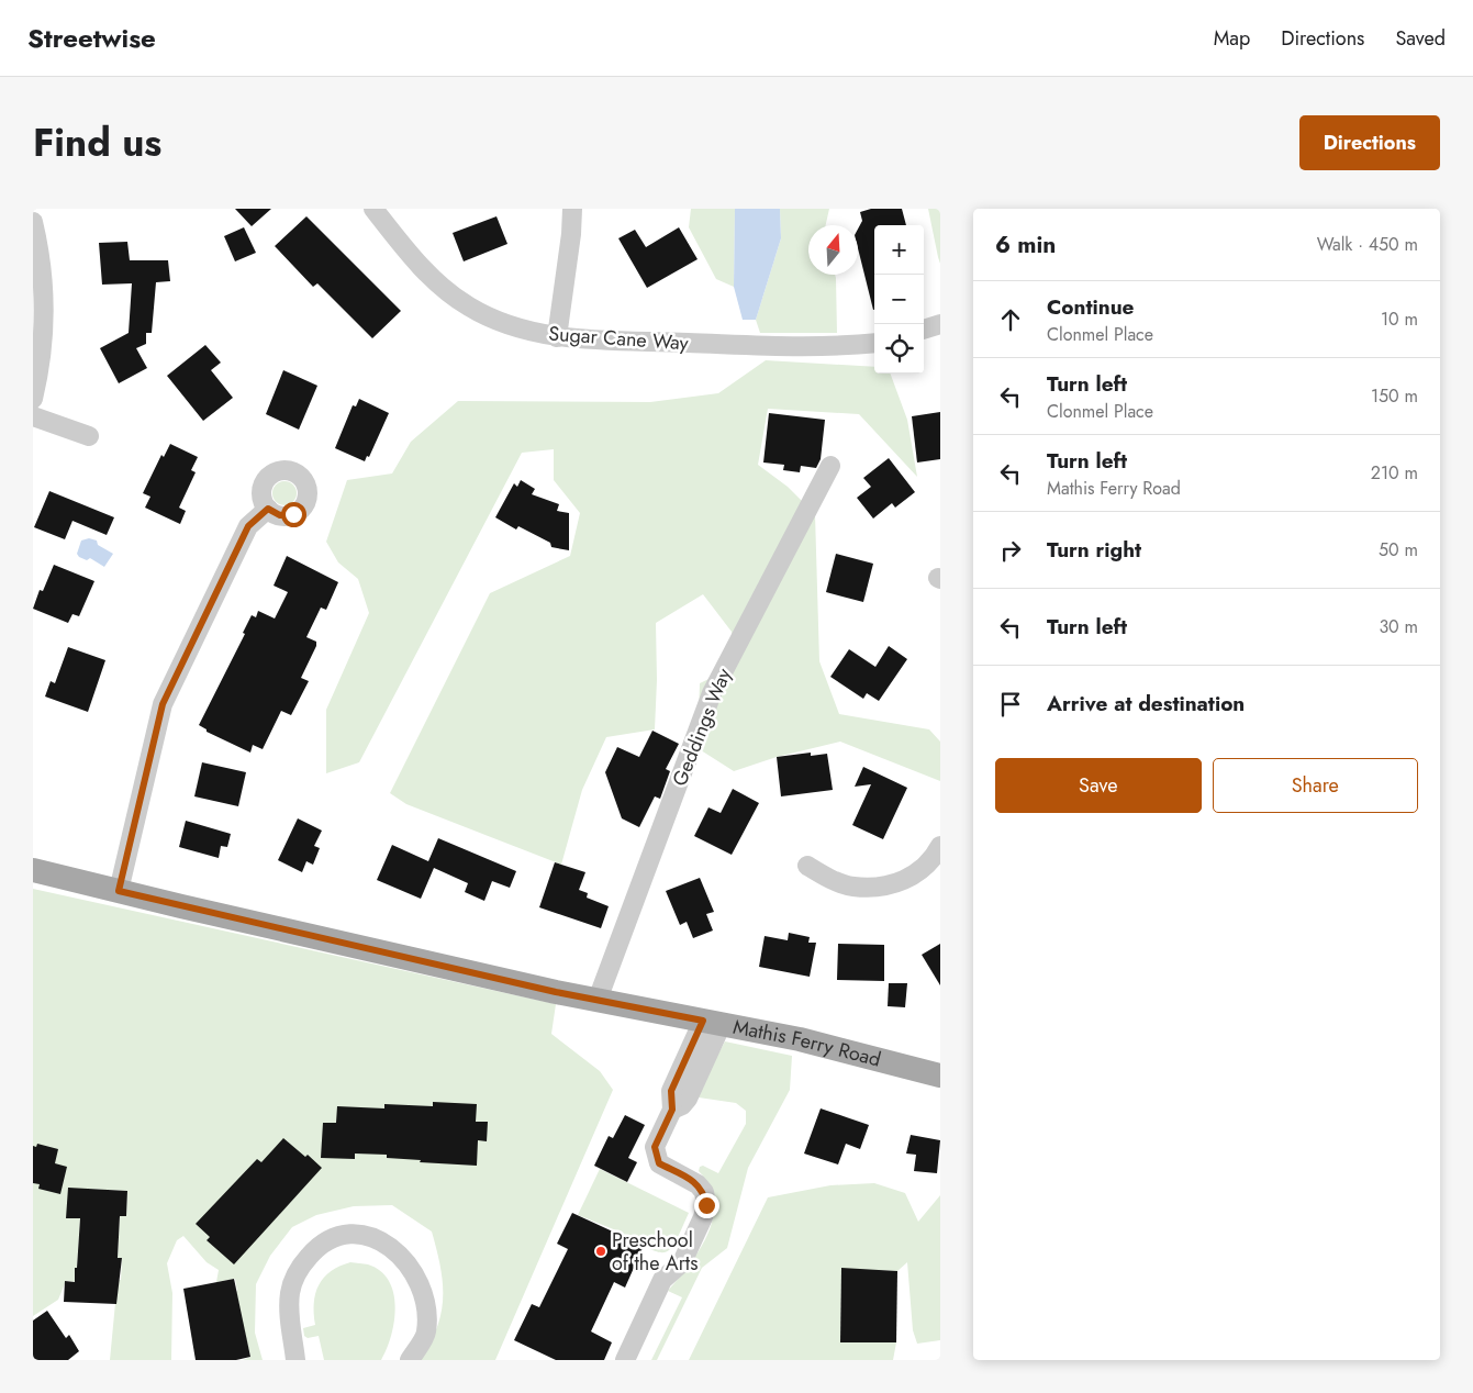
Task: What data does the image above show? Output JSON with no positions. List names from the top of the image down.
{
  "streets": {
    "main road": ["Mathis Ferry Road"],
    "street": ["Sugar Cane Way", "Geddings Way"]
  },
  "crossings": [
    ["Geddings Way", "Mathis Ferry Road"]
  ],
  "places": ["Preschool of the Arts"],
  "north": "top",
  "page": {
    "header": "Streetwise",
    "nav": ["Map", "Directions", "Saved"],
    "title": "Find us",
    "buttons": [
      "Directions",
      ["Save", "Share"]
    ],
    "heading": ["6 min", "Walk · 450 m"],
    "map_buttons": ["+", "−"],
    "list": [
      ["Continue", "Clonmel Place", "10 m"],
      ["Turn left", "Clonmel Place", "150 m"],
      ["Turn left", "Mathis Ferry Road", "210 m"],
      ["Turn right", "50 m"],
      ["Turn left", "30 m"],
      "Arrive at destination"
    ]
  }
}
